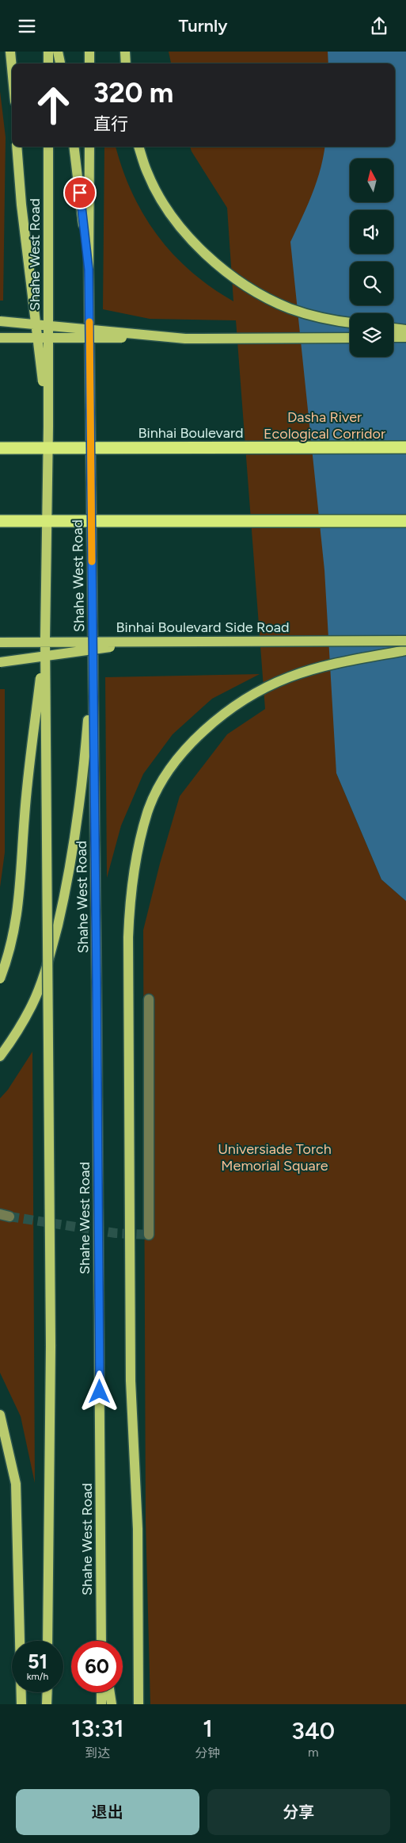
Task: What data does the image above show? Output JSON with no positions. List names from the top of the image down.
{
  "streets": {
    "highway": ["Binhai Boulevard"],
    "main road": ["Shahe West Road", "Binhai Boulevard Side Road"]
  },
  "parks": ["Dasha River Ecological Corridor", "Universiade Torch Memorial Square"],
  "north": "top",
  "page": {
    "header": "Turnly",
    "turn": ["320 m", "直行"],
    "speed": "51 km/h",
    "limit": "60",
    "eta": [
      "13:31",
      "到达",
      "1",
      "分钟",
      "340",
      "m"
    ],
    "buttons": ["退出", "分享"]
  }
}
